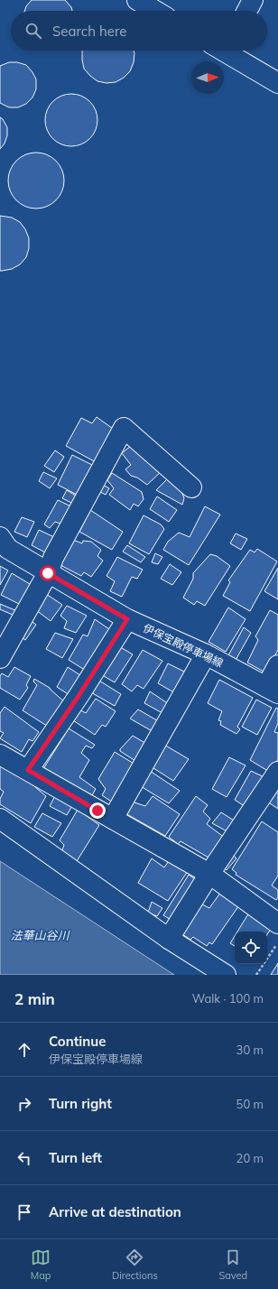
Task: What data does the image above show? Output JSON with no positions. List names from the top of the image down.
{
  "streets": {
    "street": ["伊保宝殿停車場線"]
  },
  "water": ["法華山谷川"],
  "north": "right",
  "page": {
    "search": "Search here",
    "heading": ["2 min", "Walk · 100 m"],
    "list": [
      ["Continue", "伊保宝殿停車場線", "30 m"],
      ["Turn right", "50 m"],
      ["Turn left", "20 m"],
      "Arrive at destination"
    ],
    "nav": ["Map", "Directions", "Saved"]
  }
}
